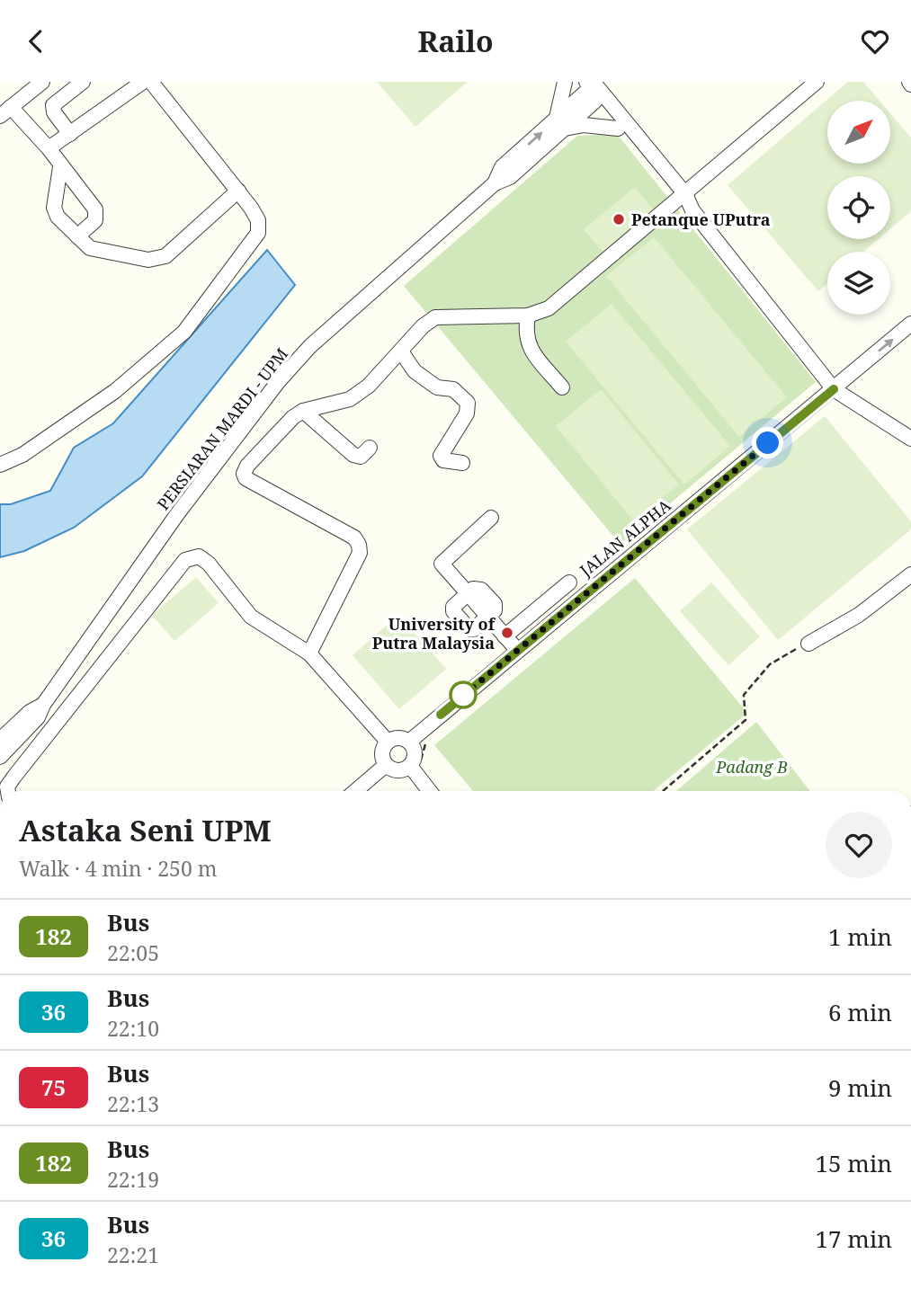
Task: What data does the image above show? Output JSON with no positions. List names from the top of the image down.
{
  "streets": {
    "street": ["PERSIARAN MARDI - UPM", "JALAN ALPHA"]
  },
  "parks": ["Padang B"],
  "places": ["Petanque UPutra", "University of Putra Malaysia"],
  "lines": ["bus line 182"],
  "north": "top right",
  "page": {
    "header": "Railo",
    "heading": ["Astaka Seni UPM", "Walk · 4 min · 250 m"],
    "list": [
      {
        "mark": "182",
        "name": "Bus",
        "note": "22:05",
        "value": "1 min"
      },
      {
        "mark": "36",
        "name": "Bus",
        "note": "22:10",
        "value": "6 min"
      },
      {
        "mark": "75",
        "name": "Bus",
        "note": "22:13",
        "value": "9 min"
      },
      {
        "mark": "182",
        "name": "Bus",
        "note": "22:19",
        "value": "15 min"
      },
      {
        "mark": "36",
        "name": "Bus",
        "note": "22:21",
        "value": "17 min"
      }
    ]
  }
}
